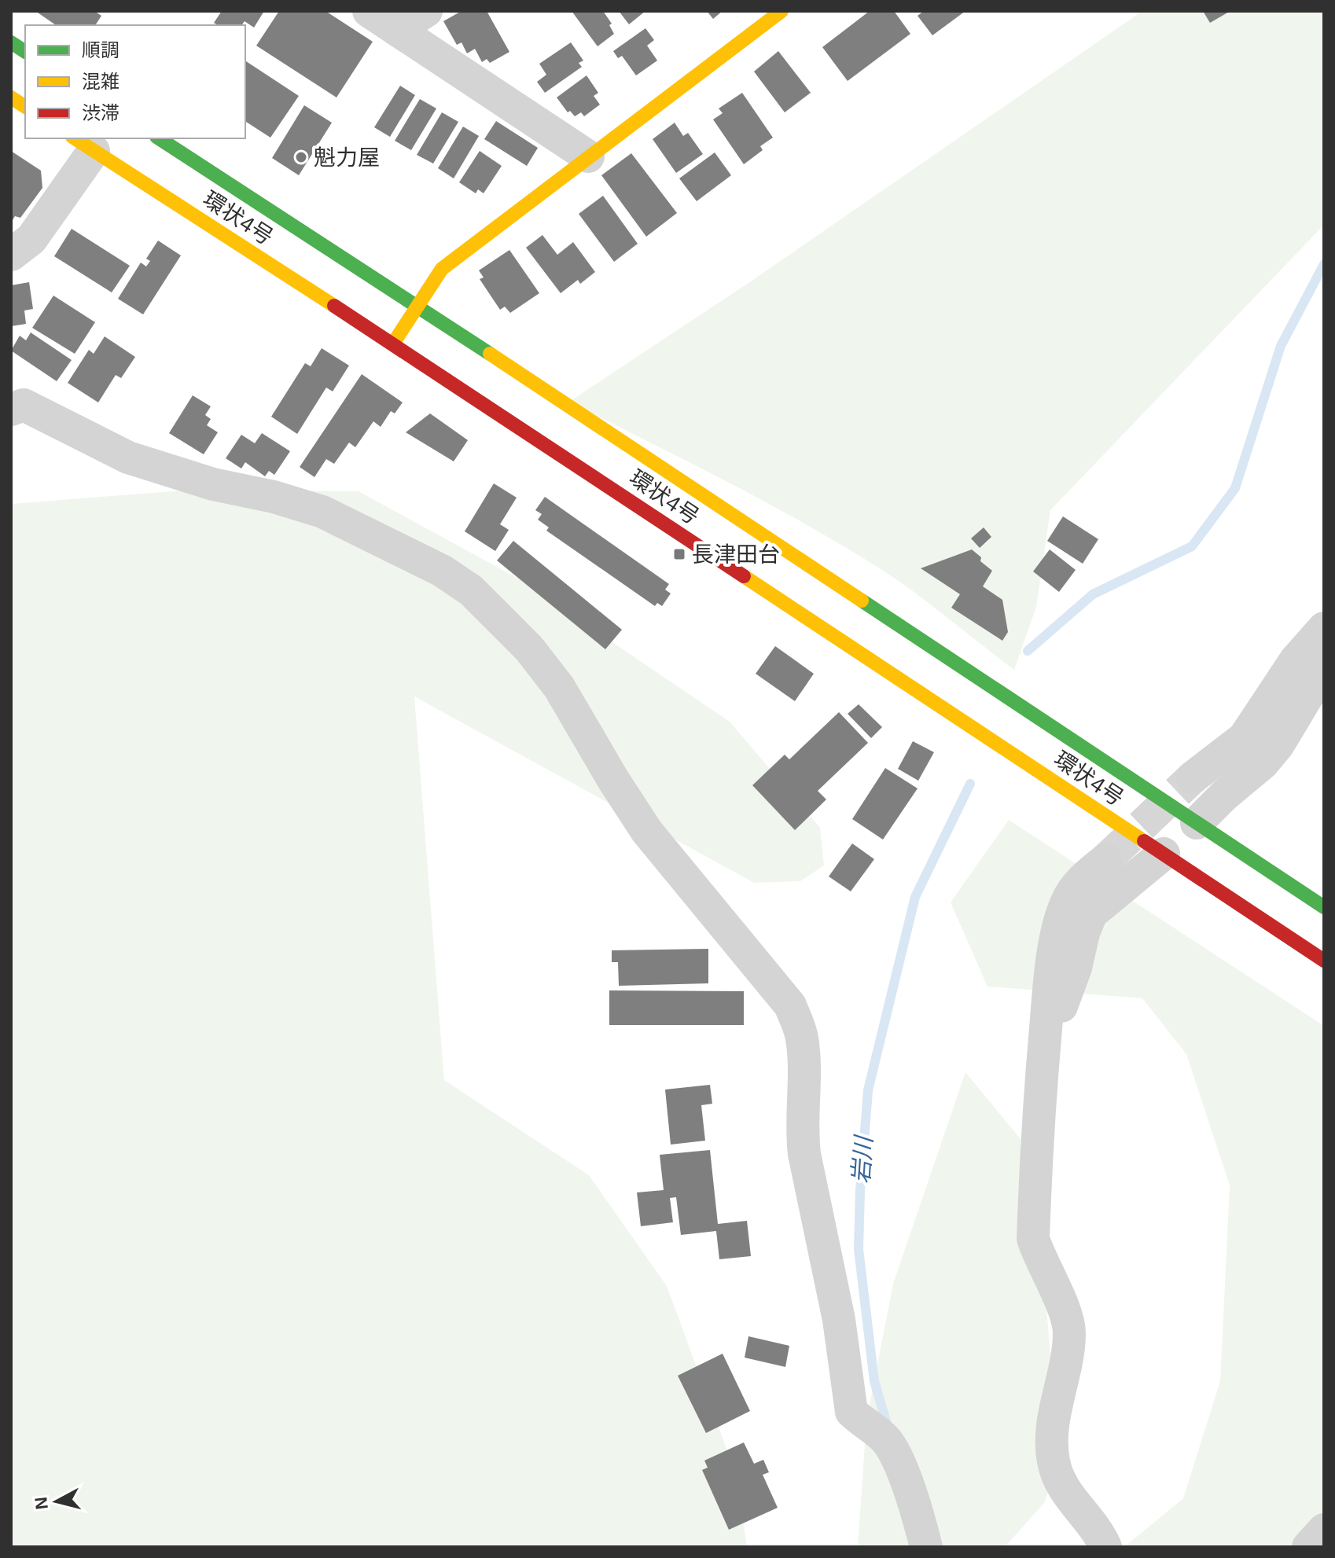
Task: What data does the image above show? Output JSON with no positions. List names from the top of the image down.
{
  "streets": {
    "main road": ["環状4号"]
  },
  "water": ["岩川"],
  "places": {
    "other": ["魁力屋"],
    "transit": ["長津田台"]
  },
  "legend": ["順調", "混雑", "渋滞"],
  "north": "left"
}
